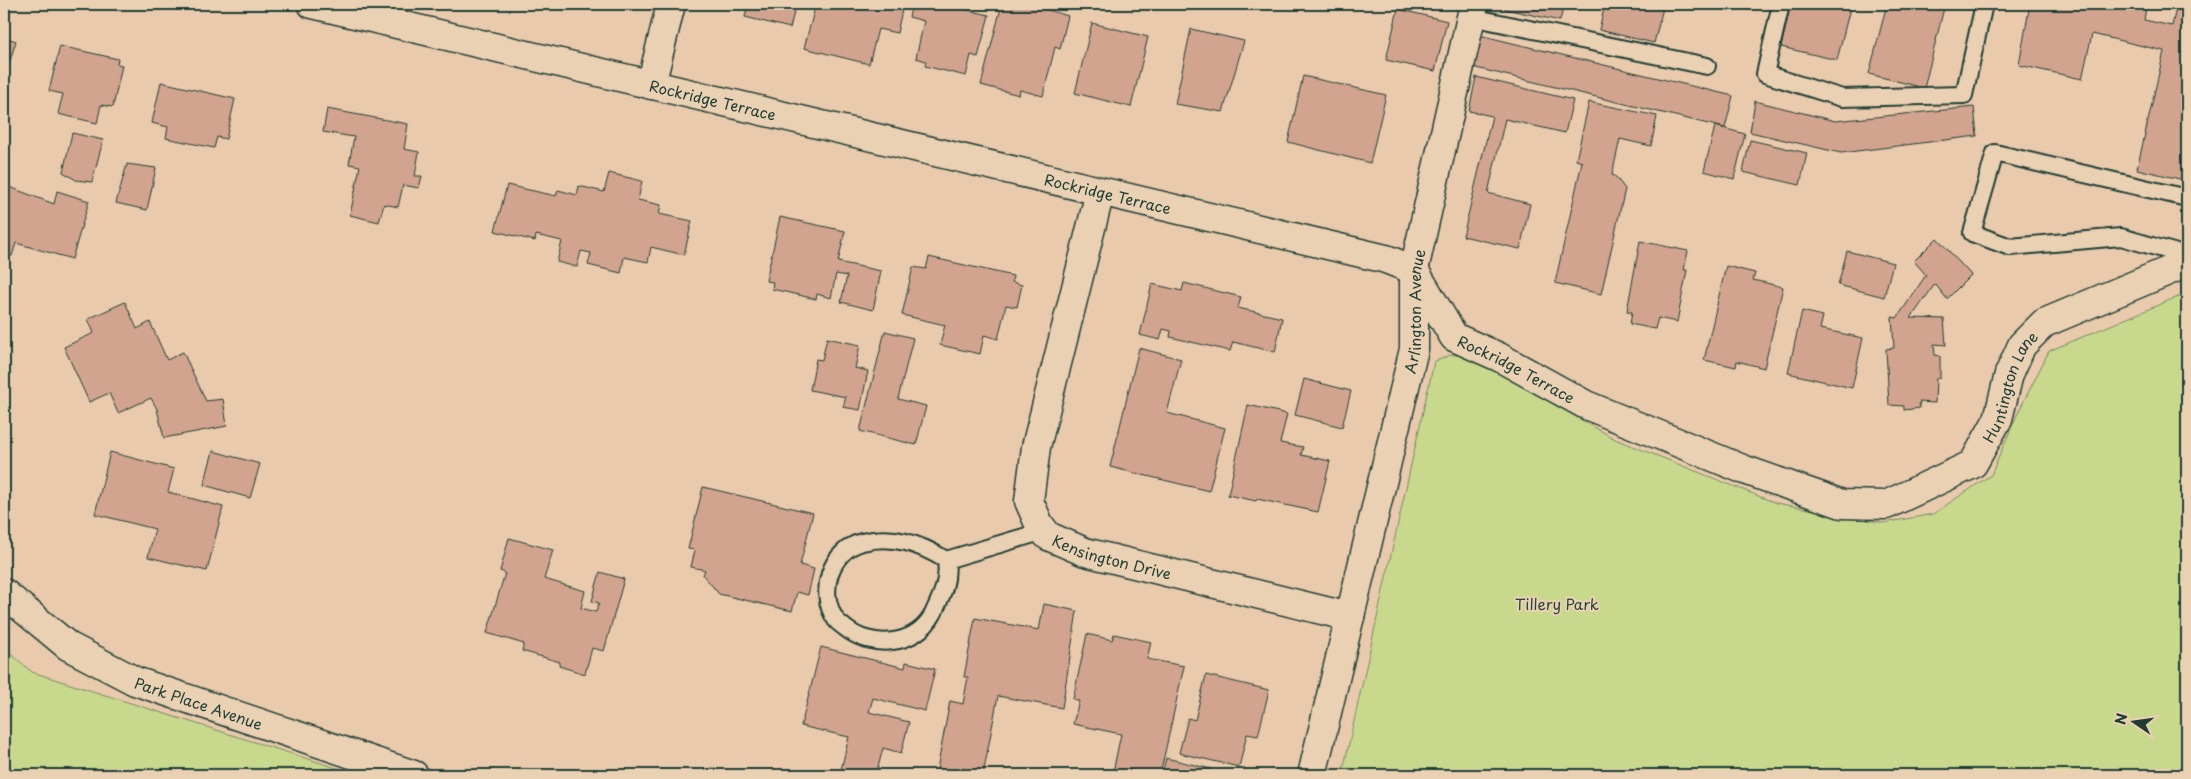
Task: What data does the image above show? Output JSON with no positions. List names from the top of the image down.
{
  "streets": {
    "street": [
      "Rockridge Terrace",
      "Arlington Avenue",
      "Huntington Lane",
      "Kensington Drive",
      "Park Place Avenue"
    ]
  },
  "crossings": [
    ["Rockridge Terrace", "Arlington Avenue"],
    ["Rockridge Terrace", "Huntington Lane"],
    ["Rockridge Terrace", "Kensington Drive"],
    ["Arlington Avenue", "Kensington Drive"]
  ],
  "parks": ["Tillery Park"],
  "north": "left"
}
